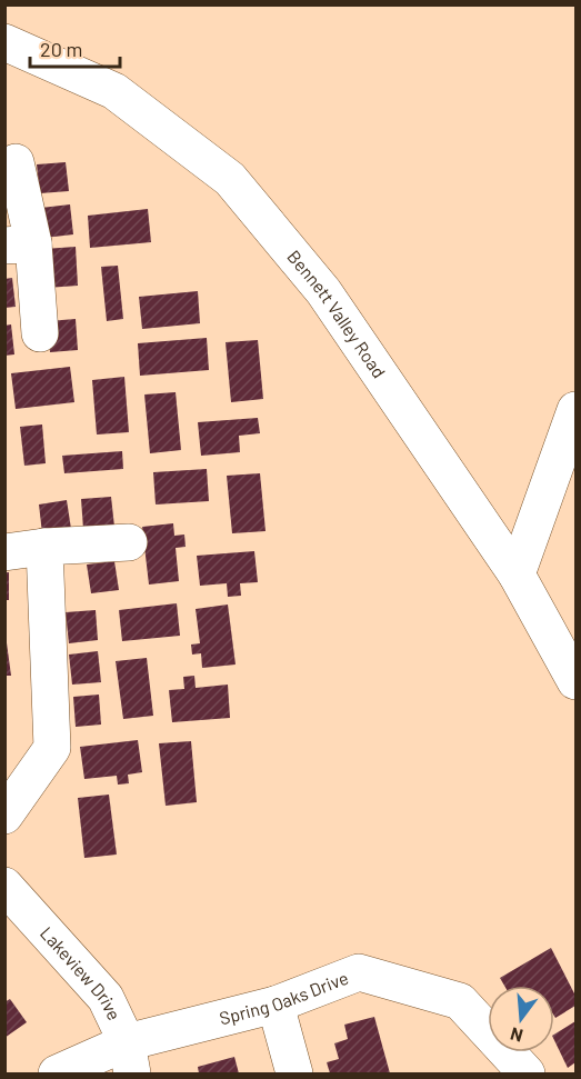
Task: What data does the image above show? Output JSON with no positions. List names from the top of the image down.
{
  "streets": {
    "street": ["Bennett Valley Road", "Lakeview Drive", "Spring Oaks Drive"]
  },
  "crossings": [
    ["Lakeview Drive", "Spring Oaks Drive"]
  ],
  "scale_bar": "20 m",
  "north": "bottom"
}
